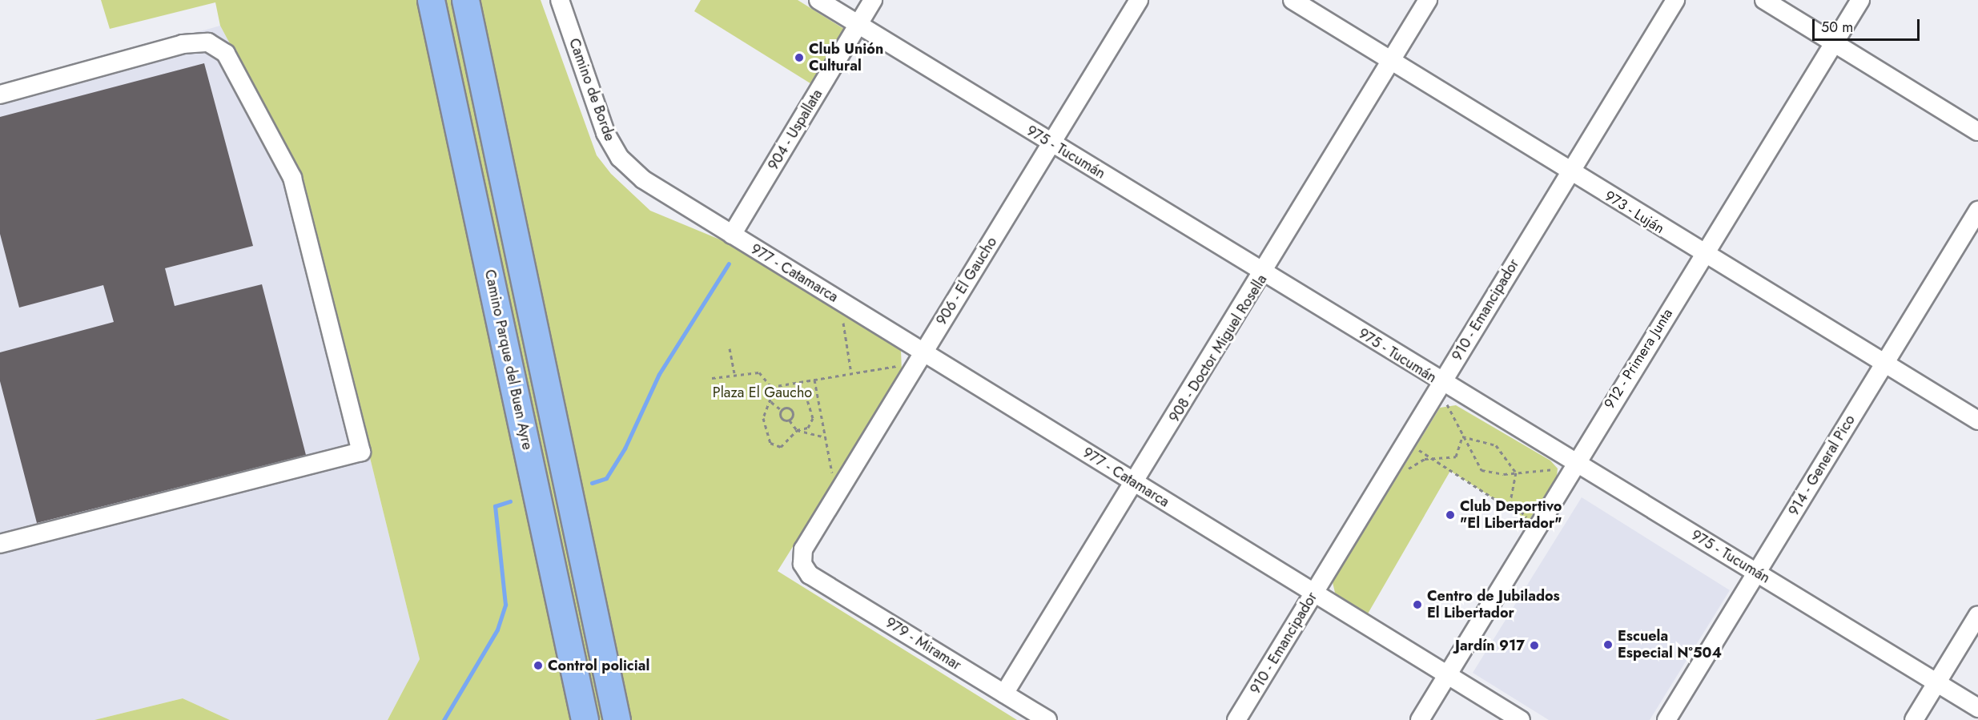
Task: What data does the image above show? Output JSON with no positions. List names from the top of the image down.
{
  "streets": {
    "highway": ["Camino Parque del Buen Ayre"],
    "street": [
      "Camino de Borde",
      "904 - Uspallata",
      "975 - Tucumán",
      "973 - Luján",
      "977 - Catamarca",
      "906 - El Gaucho",
      "910 - Emancipador",
      "908 - Doctor Miguel Rosella",
      "912 - Primera Junta",
      "914 - General Pico",
      "979 - Miramar"
    ]
  },
  "crossings": [
    ["Camino de Borde", "904 - Uspallata"],
    ["Camino de Borde", "977 - Catamarca"],
    ["904 - Uspallata", "975 - Tucumán"],
    ["904 - Uspallata", "977 - Catamarca"],
    ["975 - Tucumán", "906 - El Gaucho"],
    ["975 - Tucumán", "910 - Emancipador"],
    ["975 - Tucumán", "908 - Doctor Miguel Rosella"],
    ["975 - Tucumán", "912 - Primera Junta"],
    ["975 - Tucumán", "914 - General Pico"],
    ["973 - Luján", "910 - Emancipador"],
    ["973 - Luján", "908 - Doctor Miguel Rosella"],
    ["973 - Luján", "912 - Primera Junta"],
    ["973 - Luján", "914 - General Pico"],
    ["977 - Catamarca", "906 - El Gaucho"],
    ["977 - Catamarca", "910 - Emancipador"],
    ["977 - Catamarca", "908 - Doctor Miguel Rosella"],
    ["977 - Catamarca", "912 - Primera Junta"],
    ["906 - El Gaucho", "979 - Miramar"],
    ["908 - Doctor Miguel Rosella", "979 - Miramar"]
  ],
  "parks": ["Plaza El Gaucho"],
  "places": [
    "Club Unión Cultural",
    "Club Deportivo \"El Libertador\"",
    "Centro de Jubilados El Libertador",
    "Escuela Especial N°504",
    "Jardín 917",
    "Control policial"
  ],
  "scale_bar": "50 m"
}
